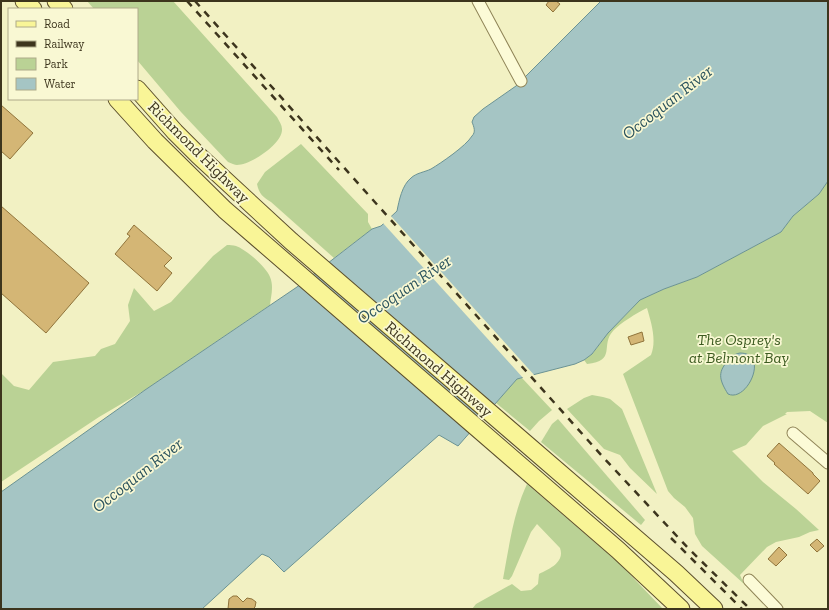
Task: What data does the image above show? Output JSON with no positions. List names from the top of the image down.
{
  "streets": {
    "main road": ["Richmond Highway"]
  },
  "water": ["Occoquan River"],
  "parks": ["The Osprey's at Belmont Bay"],
  "legend": [
    "Road",
    "Railway",
    "Park",
    "Water"
  ]
}
